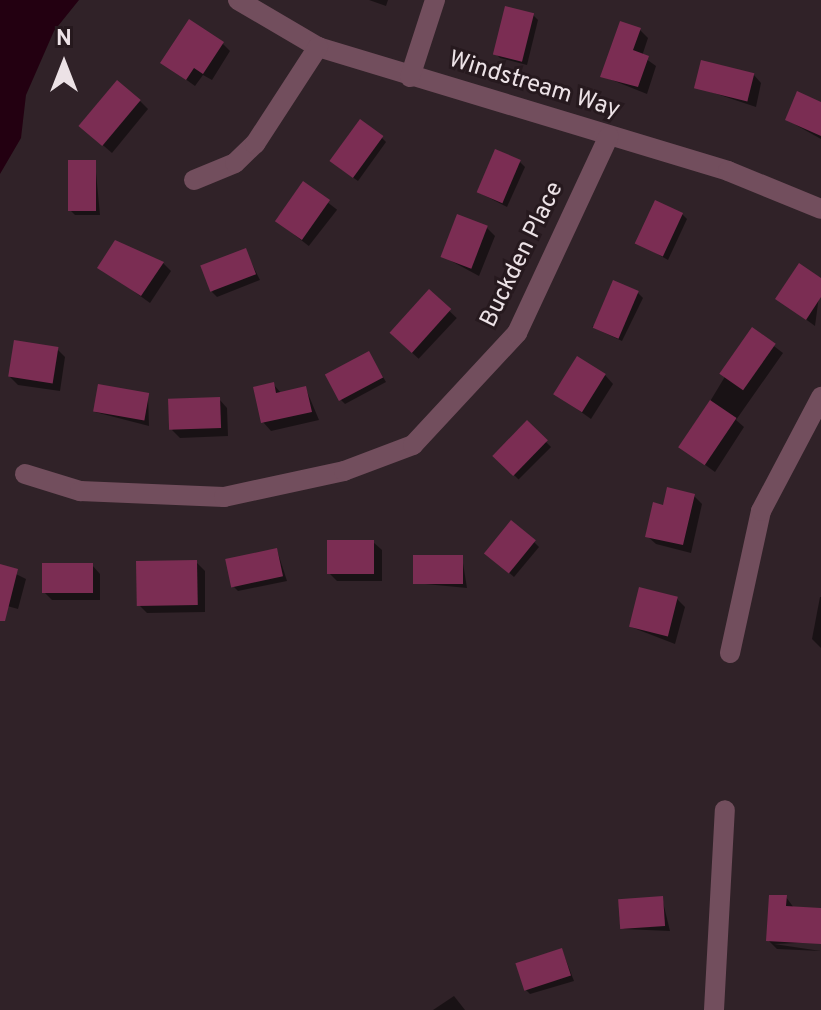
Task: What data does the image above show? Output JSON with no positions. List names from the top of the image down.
{
  "streets": {
    "street": ["Windstream Way", "Buckden Place"]
  },
  "crossings": [
    ["Windstream Way", "Buckden Place"]
  ],
  "north": "top"
}
